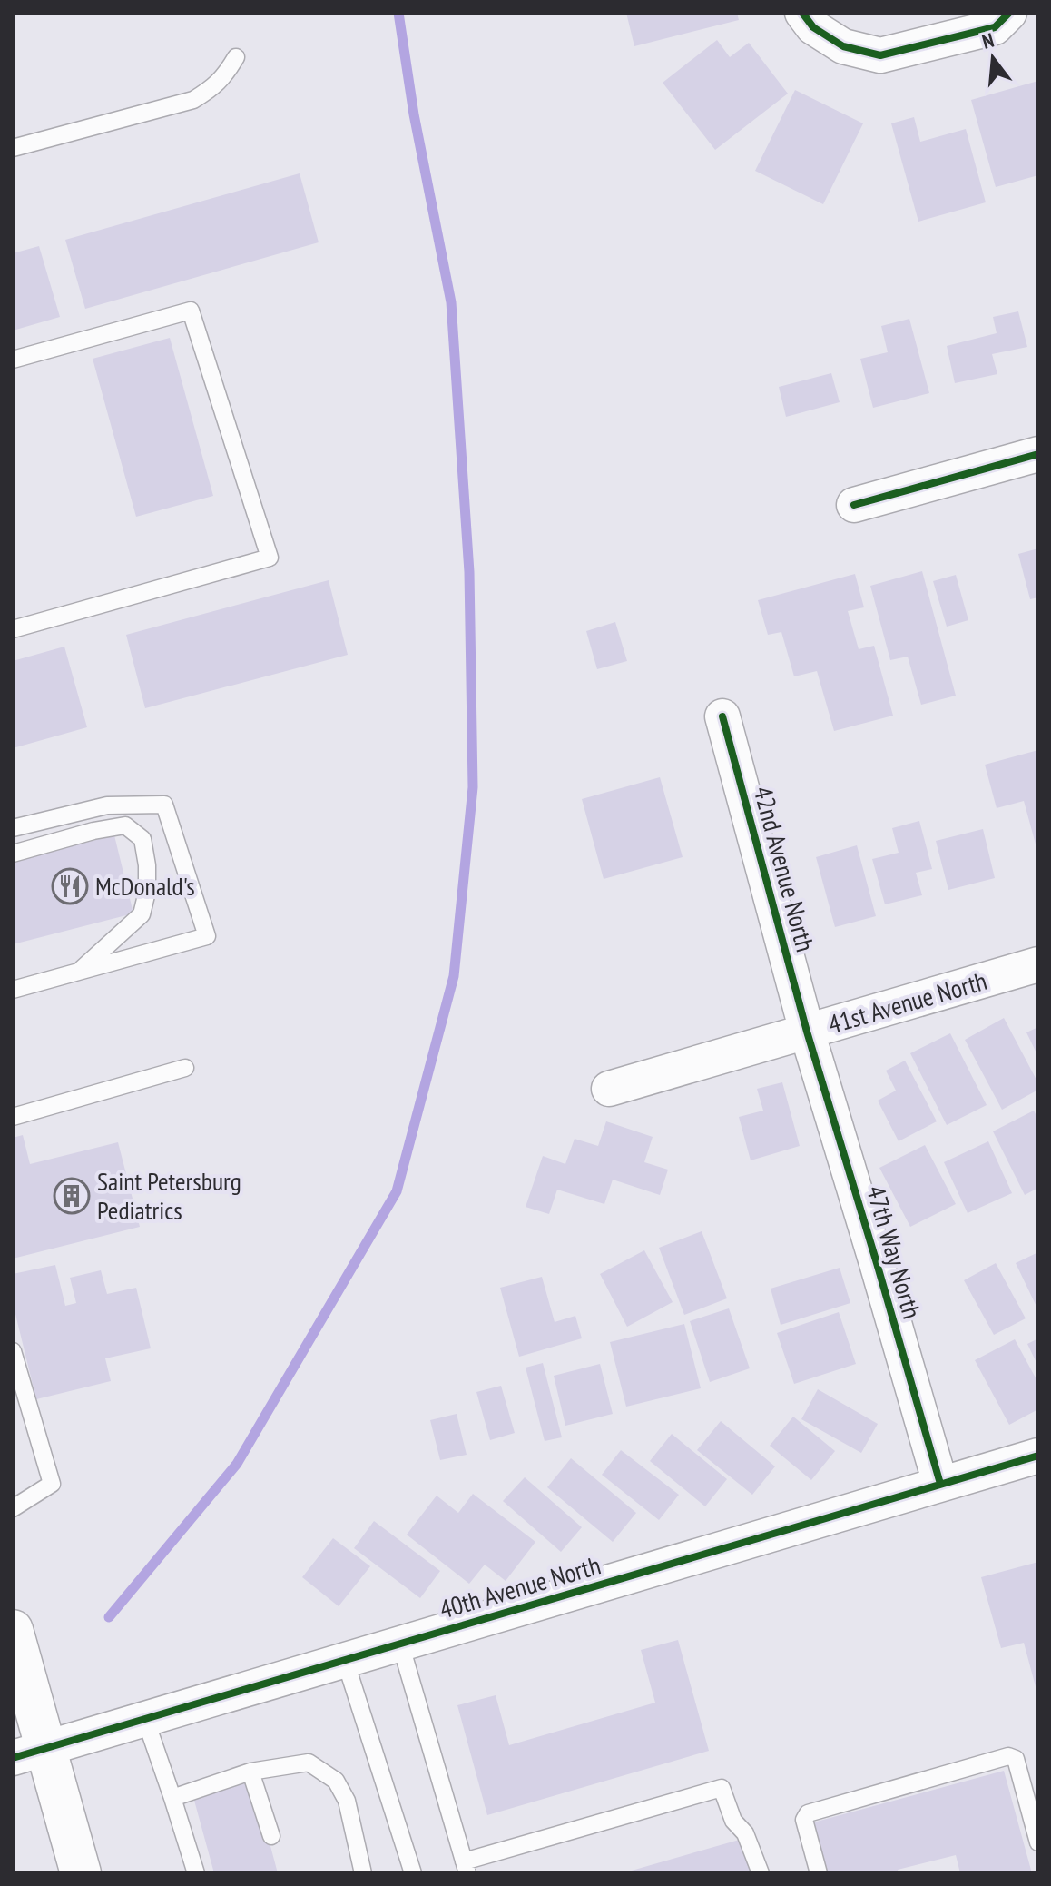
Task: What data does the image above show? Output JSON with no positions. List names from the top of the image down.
{
  "streets": {
    "street": [
      "42nd Avenue North",
      "41st Avenue North",
      "47th Way North",
      "40th Avenue North"
    ]
  },
  "crossings": [
    ["42nd Avenue North", "41st Avenue North"],
    ["42nd Avenue North", "47th Way North"],
    ["41st Avenue North", "47th Way North"],
    ["47th Way North", "40th Avenue North"]
  ],
  "places": {
    "restaurant": ["McDonald's"],
    "building": ["Saint Petersburg Pediatrics"]
  },
  "north": "top"
}
